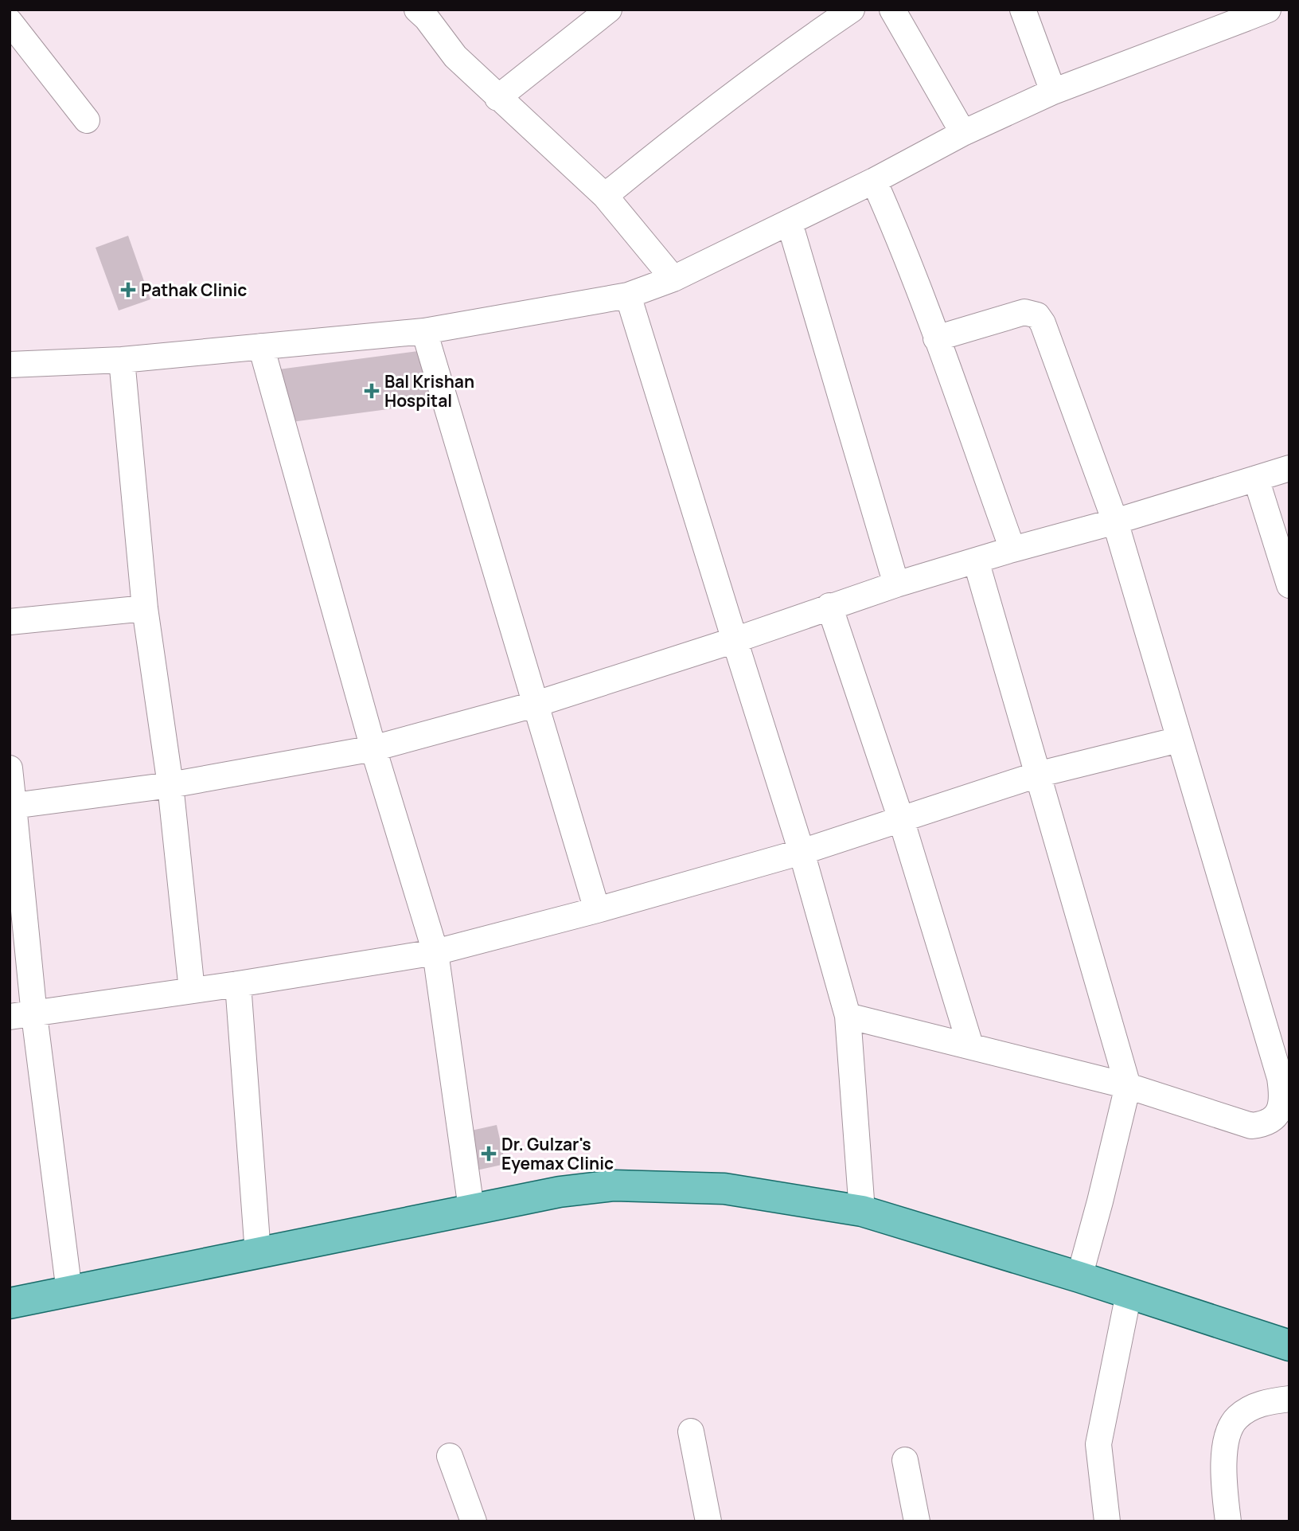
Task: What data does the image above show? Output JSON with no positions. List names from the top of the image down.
{
  "places": {
    "health": ["Pathak Clinic", "Bal Krishan Hospital", "Dr. Gulzar's Eyemax Clinic"]
  }
}
